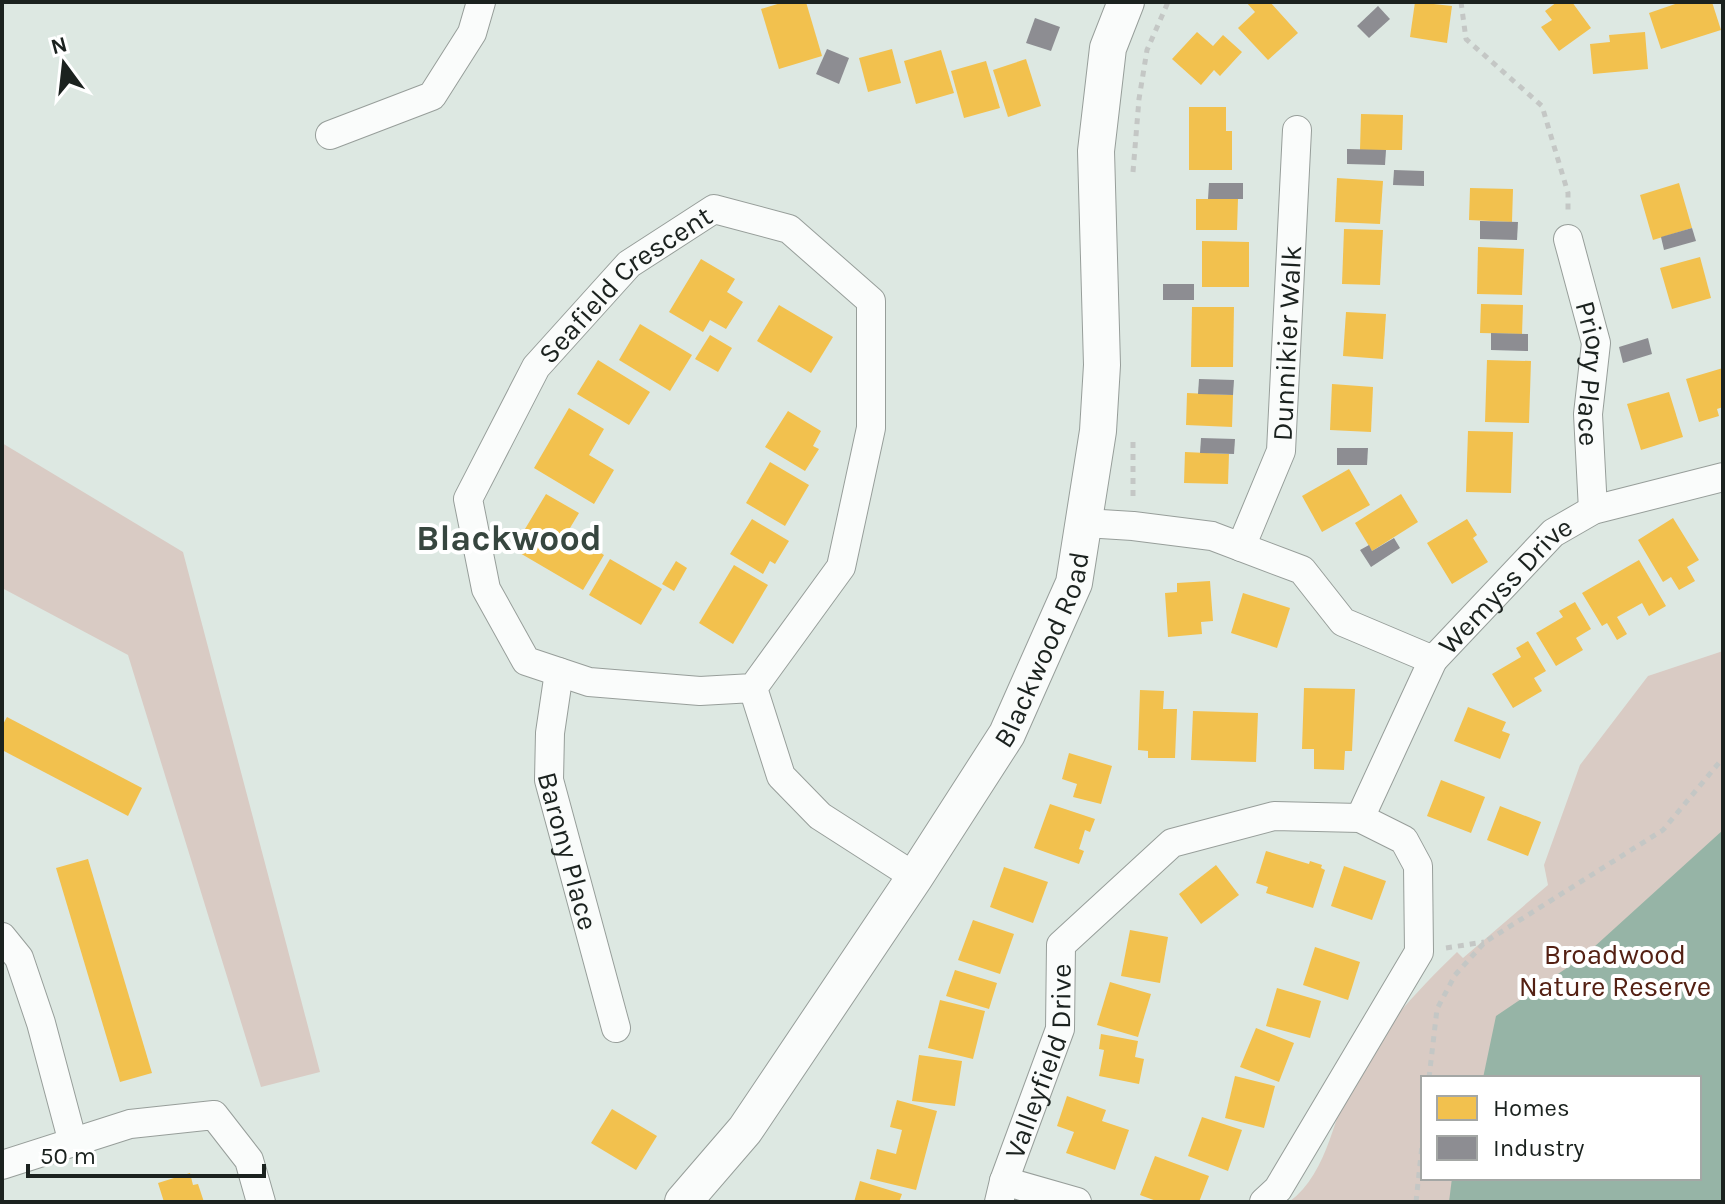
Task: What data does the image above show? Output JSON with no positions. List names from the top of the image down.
{
  "streets": {
    "street": [
      "Seafield Crescent",
      "Dunnikier Walk",
      "Priory Place",
      "Wemyss Drive",
      "Blackwood Road",
      "Barony Place",
      "Valleyfield Drive"
    ]
  },
  "crossings": [
    ["Seafield Crescent", "Barony Place"],
    ["Dunnikier Walk", "Wemyss Drive"],
    ["Priory Place", "Wemyss Drive"],
    ["Wemyss Drive", "Blackwood Road"]
  ],
  "districts": ["Blackwood"],
  "parks": ["Broadwood Nature Reserve"],
  "legend": ["Homes", "Industry"],
  "scale_bar": "50 m",
  "north": "top"
}
